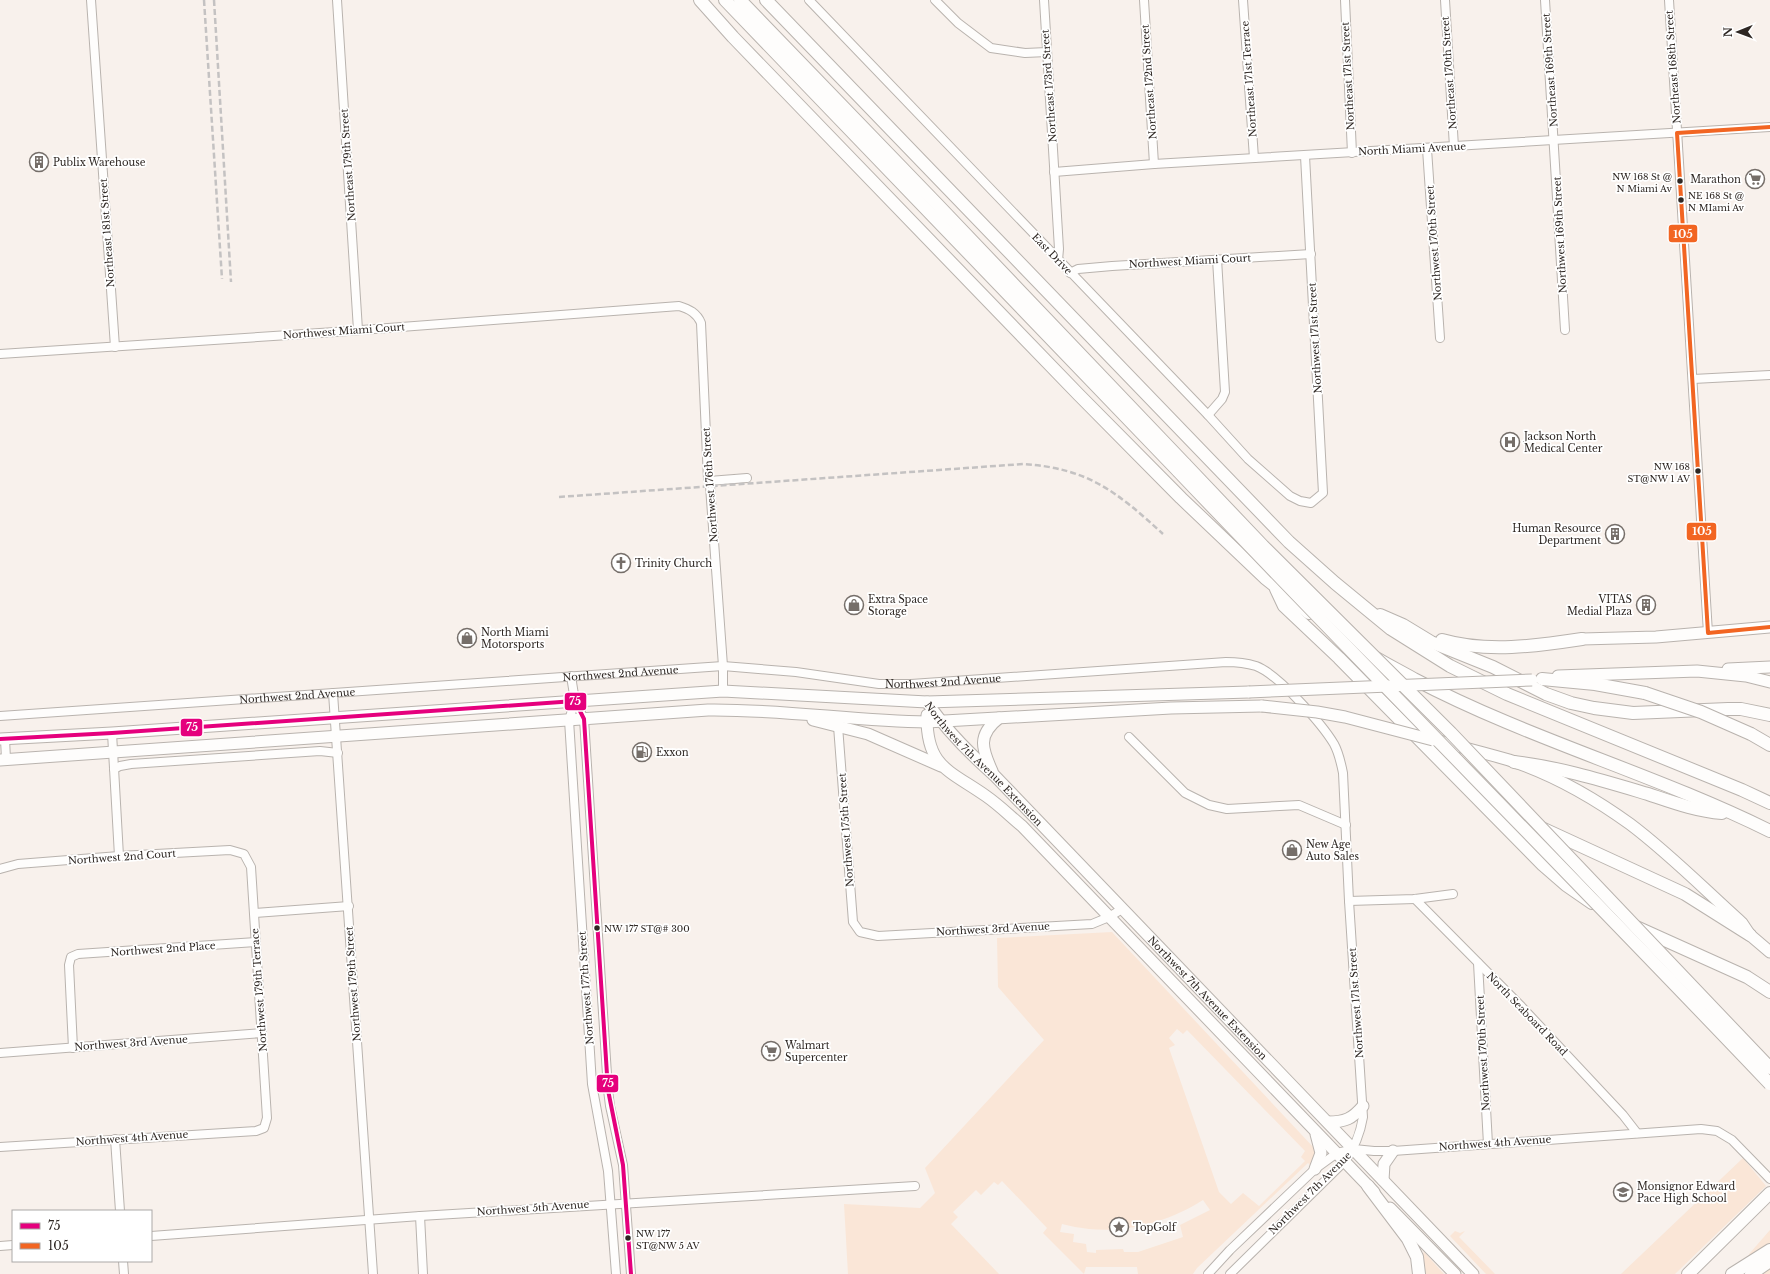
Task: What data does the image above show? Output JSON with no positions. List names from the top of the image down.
{
  "streets": {
    "main road": ["Northwest 2nd Avenue", "Northwest 7th Avenue Extension"],
    "street": [
      "Northeast 168th Street",
      "Northeast 169th Street",
      "Northeast 170th Street",
      "Northeast 171st Street",
      "Northeast 171st Terrace",
      "Northeast 172nd Street",
      "Northeast 173rd Street",
      "North Miami Avenue",
      "Northeast 179th Street",
      "Northeast 181st Street",
      "Northwest 169th Street",
      "Northwest 170th Street",
      "East Drive",
      "Northwest Miami Court",
      "Northwest 171st Street",
      "Northwest 176th Street",
      "Northwest 175th Street",
      "Northwest 2nd Court",
      "Northwest 3rd Avenue",
      "Northwest 2nd Place",
      "Northwest 179th Street",
      "Northwest 177th Street",
      "Northwest 179th Terrace",
      "North Seaboard Road",
      "Northwest 4th Avenue",
      "Northwest 7th Avenue",
      "Northwest 5th Avenue"
    ]
  },
  "crossings": [
    ["Northeast 168th Street", "North Miami Avenue"],
    ["Northeast 169th Street", "North Miami Avenue"],
    ["Northeast 169th Street", "Northwest 169th Street"],
    ["Northeast 170th Street", "North Miami Avenue"],
    ["Northeast 171st Street", "North Miami Avenue"],
    ["Northeast 171st Terrace", "North Miami Avenue"],
    ["Northeast 172nd Street", "North Miami Avenue"],
    ["Northeast 173rd Street", "North Miami Avenue"],
    ["Northeast 173rd Street", "East Drive"],
    ["North Miami Avenue", "Northwest 169th Street"],
    ["North Miami Avenue", "Northwest 170th Street"],
    ["North Miami Avenue", "Northwest 171st Street"],
    ["Northeast 179th Street", "Northwest Miami Court"],
    ["Northeast 181st Street", "Northwest Miami Court"],
    ["Northwest 170th Street", "North Seaboard Road"],
    ["Northwest 170th Street", "Northwest 4th Avenue"],
    ["East Drive", "Northwest Miami Court"],
    ["East Drive", "Northwest 171st Street"],
    ["Northwest Miami Court", "Northwest 171st Street"],
    ["Northwest Miami Court", "Northwest 176th Street"],
    ["Northwest 171st Street", "Northwest 2nd Avenue"],
    ["Northwest 171st Street", "Northwest 7th Avenue Extension"],
    ["Northwest 171st Street", "Northwest 4th Avenue"],
    ["Northwest 171st Street", "Northwest 7th Avenue"],
    ["Northwest 176th Street", "Northwest 2nd Avenue"],
    ["Northwest 2nd Avenue", "Northwest 7th Avenue Extension"],
    ["Northwest 2nd Avenue", "Northwest 179th Street"],
    ["Northwest 2nd Avenue", "Northwest 177th Street"],
    ["Northwest 7th Avenue Extension", "Northwest 3rd Avenue"],
    ["Northwest 7th Avenue Extension", "Northwest 4th Avenue"],
    ["Northwest 7th Avenue Extension", "Northwest 7th Avenue"],
    ["Northwest 175th Street", "Northwest 3rd Avenue"],
    ["Northwest 2nd Court", "Northwest 179th Terrace"],
    ["Northwest 3rd Avenue", "Northwest 2nd Place"],
    ["Northwest 3rd Avenue", "Northwest 179th Terrace"],
    ["Northwest 2nd Place", "Northwest 179th Terrace"],
    ["Northwest 179th Street", "Northwest 5th Avenue"],
    ["Northwest 177th Street", "Northwest 5th Avenue"],
    ["Northwest 179th Terrace", "Northwest 4th Avenue"],
    ["North Seaboard Road", "Northwest 4th Avenue"],
    ["Northwest 4th Avenue", "Northwest 7th Avenue"]
  ],
  "places": {
    "building": ["Publix Warehouse", "Human Resource Department", "VITAS Medial Plaza"],
    "supermarket": ["Marathon", "Walmart Supercenter"],
    "other": [
      "NW 168 St @ N Miami Av",
      "NE 168 St @ N MIami Av",
      "NW 168 ST@NW 1 AV",
      "NW 177 ST@# 300",
      "NW 177 ST@NW 5 AV"
    ],
    "hospital": ["Jackson North Medical Center"],
    "church": ["Trinity Church"],
    "shop": ["Extra Space Storage", "North Miami Motorsports", "New Age Auto Sales"],
    "fuel station": ["Exxon"],
    "school or university": ["Monsignor Edward Pace High School"],
    "place": ["TopGolf"]
  },
  "lines": ["transit line 105", "transit line 75"],
  "legend": ["75", "105"],
  "north": "left"
}
